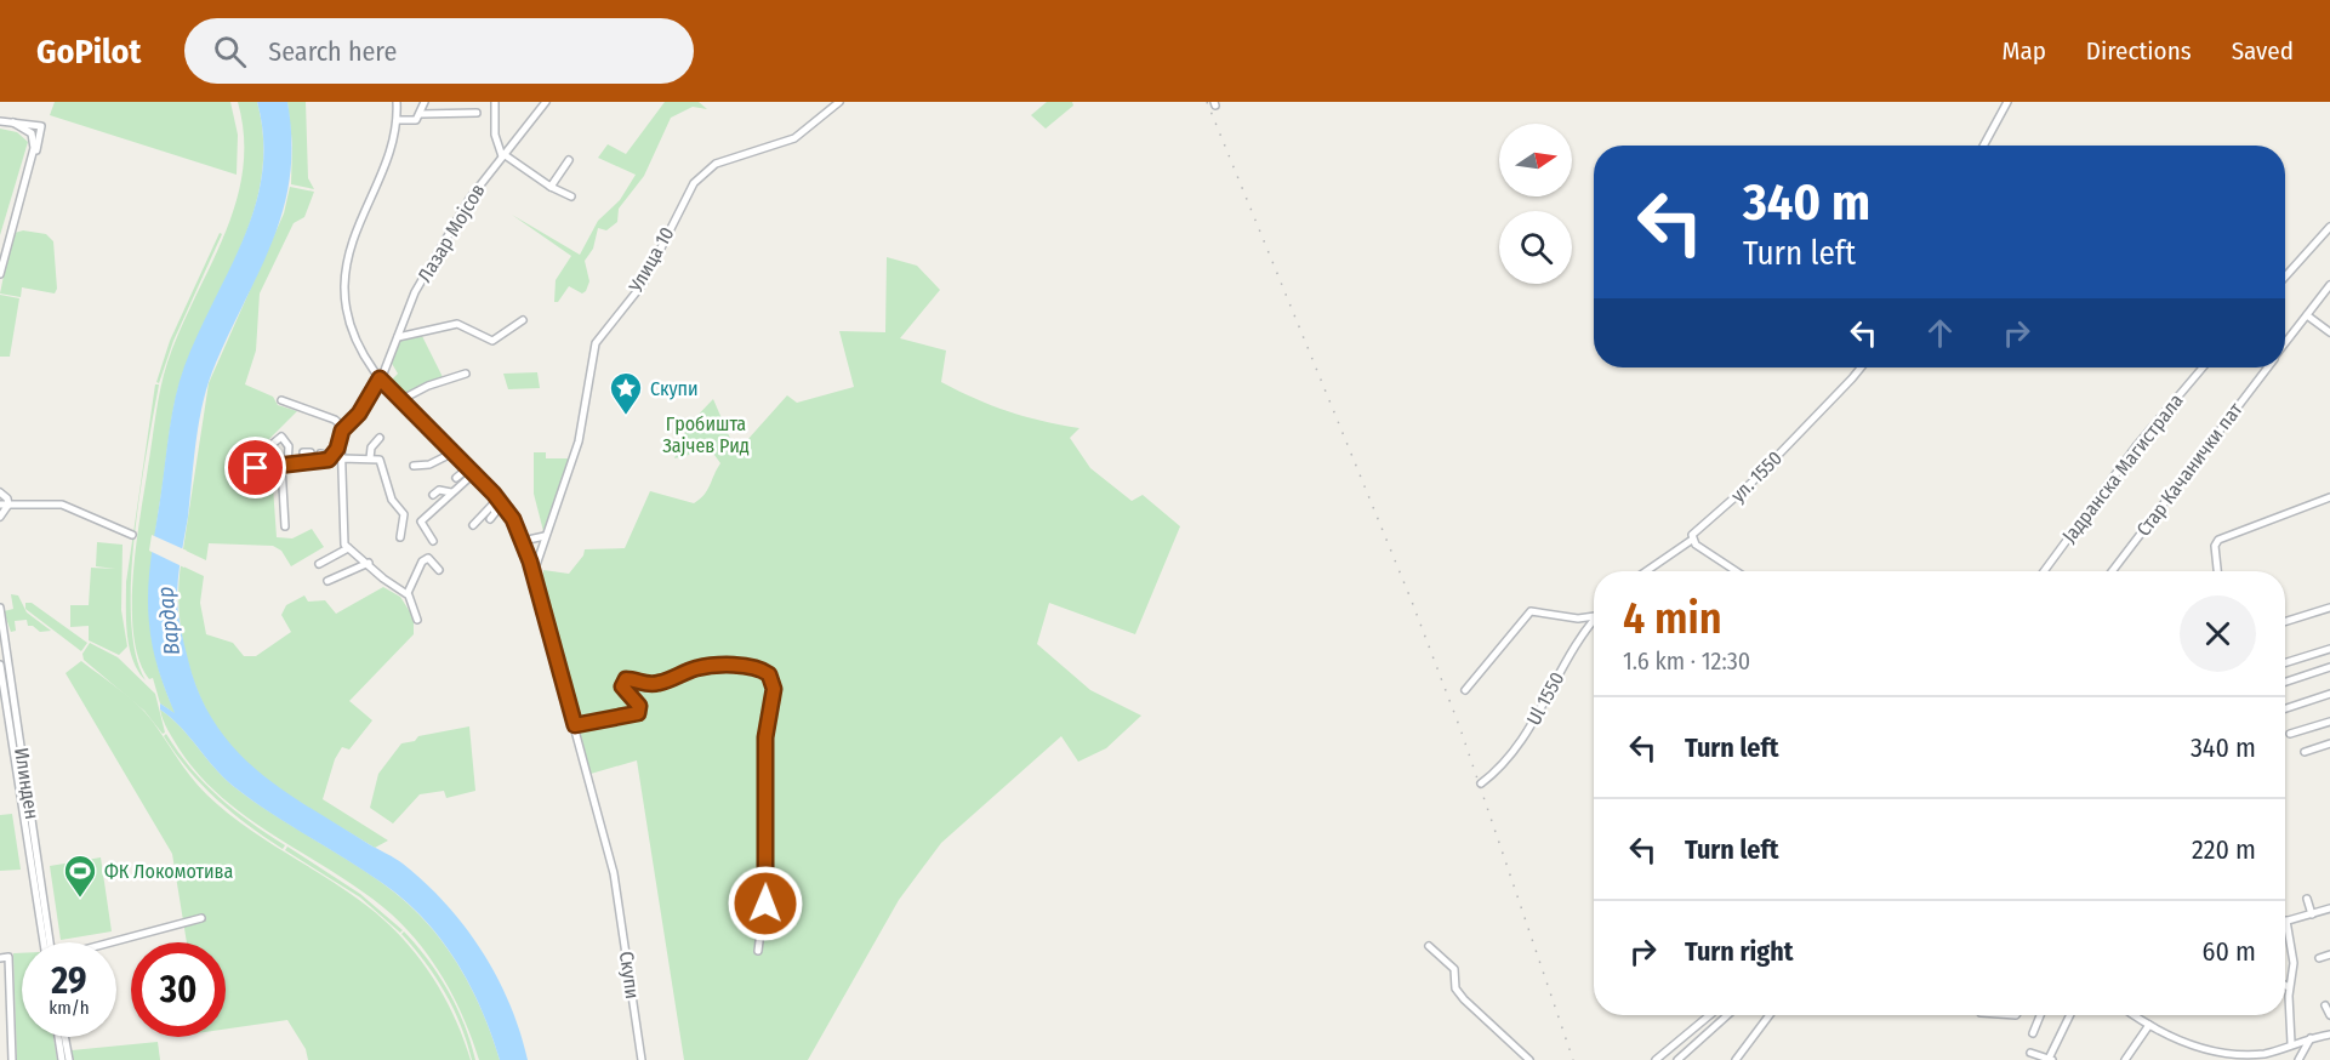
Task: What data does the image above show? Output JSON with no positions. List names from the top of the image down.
{
  "streets": {
    "street": [
      "Лазар Мојсов",
      "Улица 10",
      "Јадранска Магистрала",
      "Стар Качанички пат",
      "ул. 1550",
      "Ul 1550",
      "Илинден",
      "Скупи"
    ]
  },
  "crossings": [
    ["Лазар Мојсов", "Скупи"],
    ["Улица 10", "Скупи"]
  ],
  "water": ["Вардар"],
  "parks": ["Гробишта Зајчев Рид"],
  "places": {
    "place": ["Скупи"],
    "sports": ["ФК Локомотива"]
  },
  "north": "right",
  "page": {
    "header": "GoPilot",
    "search": "Search here",
    "nav": ["Map", "Directions", "Saved"],
    "turn": ["340 m", "Turn left"],
    "heading": ["4 min", "1.6 km · 12:30"],
    "list": [
      {
        "name": "Turn left",
        "value": "340 m"
      },
      {
        "name": "Turn left",
        "value": "220 m"
      },
      {
        "name": "Turn right",
        "value": "60 m"
      }
    ],
    "speed": "29 km/h",
    "limit": "30"
  }
}
